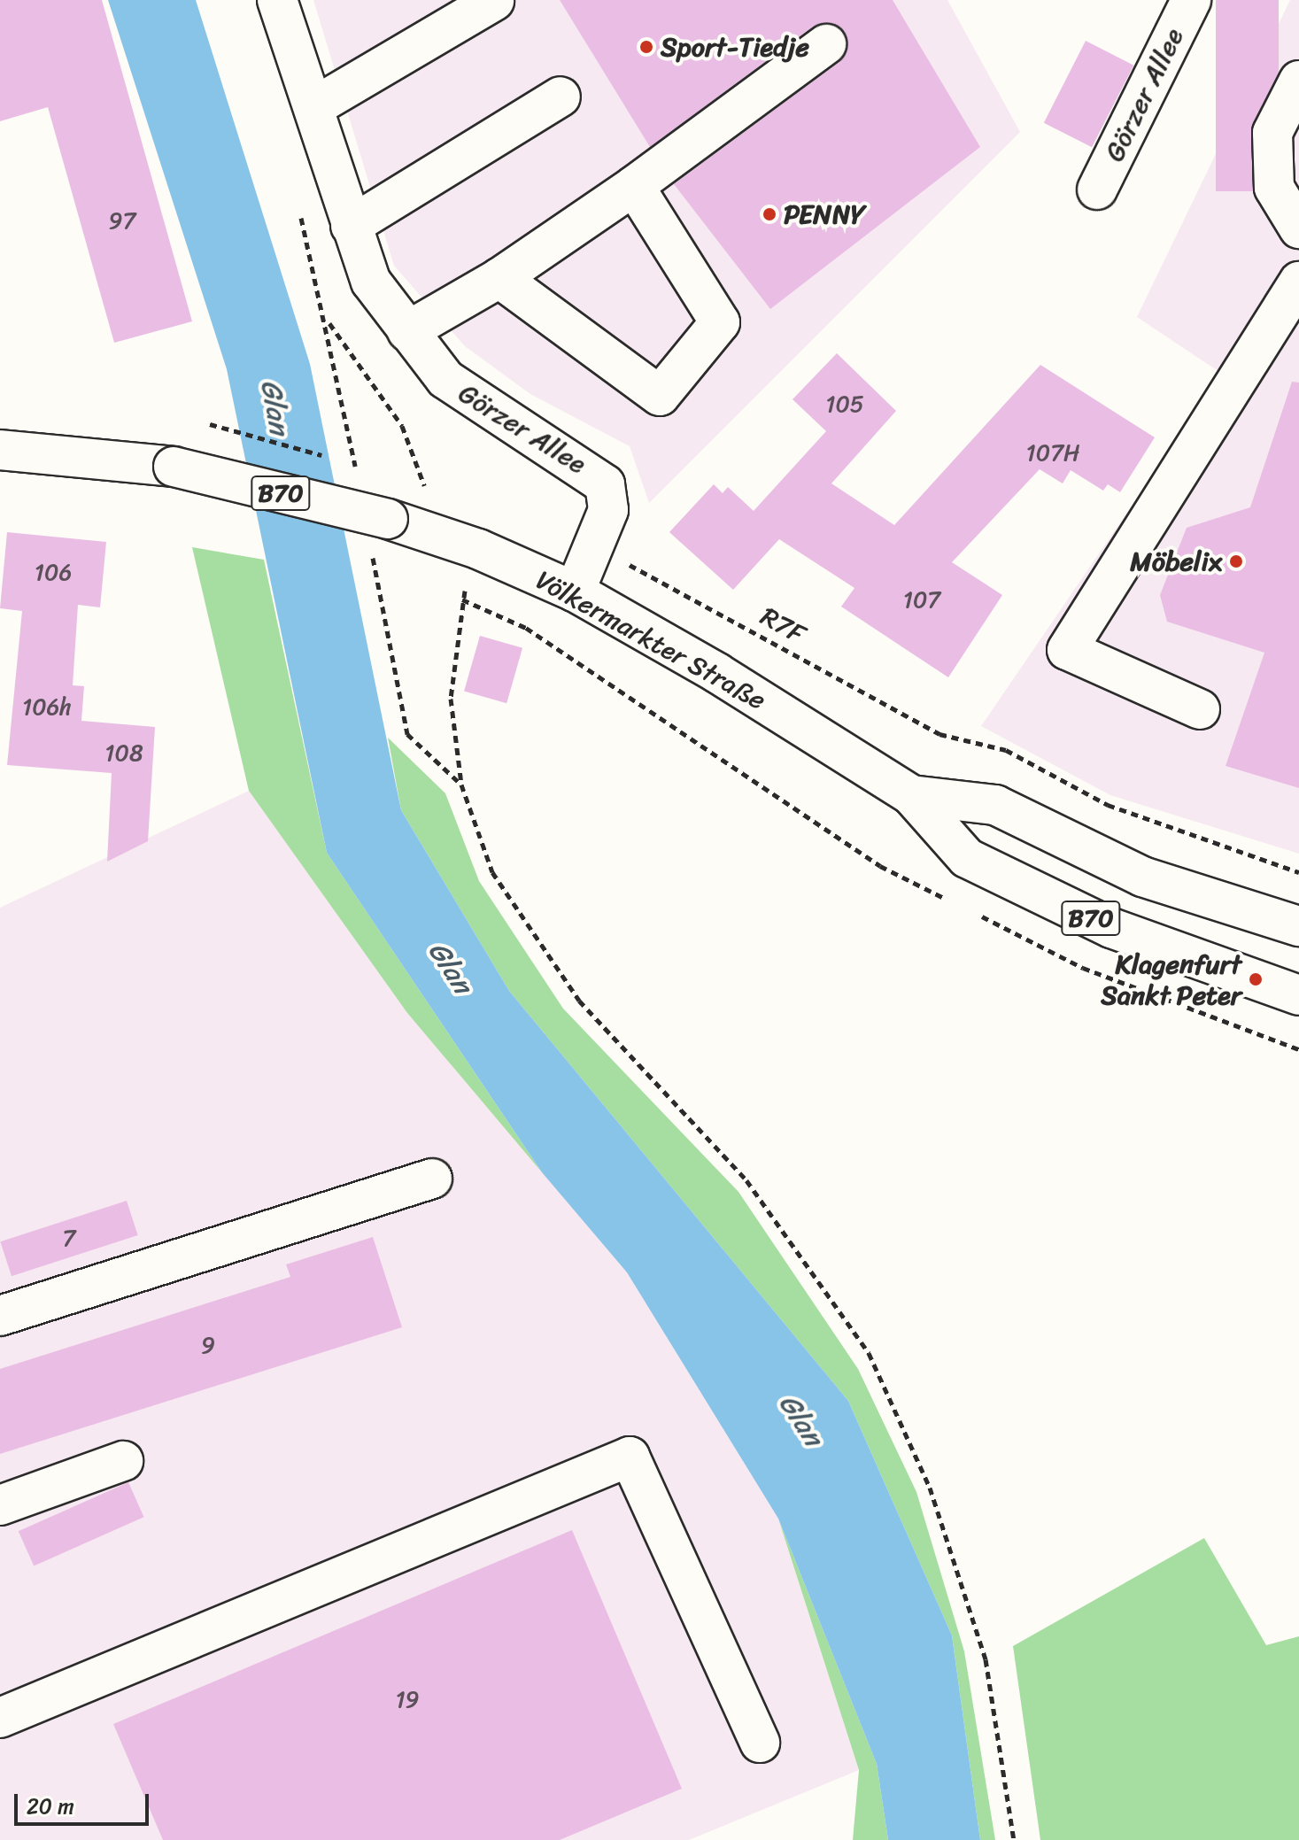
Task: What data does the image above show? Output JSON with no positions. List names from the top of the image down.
{
  "streets": {
    "main road": ["Görzer Allee", "B70", "Völkermarkter Straße"],
    "path": ["R7F"]
  },
  "crossings": [
    ["Görzer Allee", "R7F"],
    ["Görzer Allee", "Völkermarkter Straße"]
  ],
  "water": ["Glan"],
  "places": [
    "Sport-Tiedje",
    "PENNY",
    "Möbelix",
    "Klagenfurt Sankt Peter"
  ],
  "house_numbers": [
    "97",
    "105",
    "107H",
    "106",
    "107",
    "106h",
    "108",
    "7",
    "9",
    "19"
  ],
  "scale_bar": "20 m"
}
